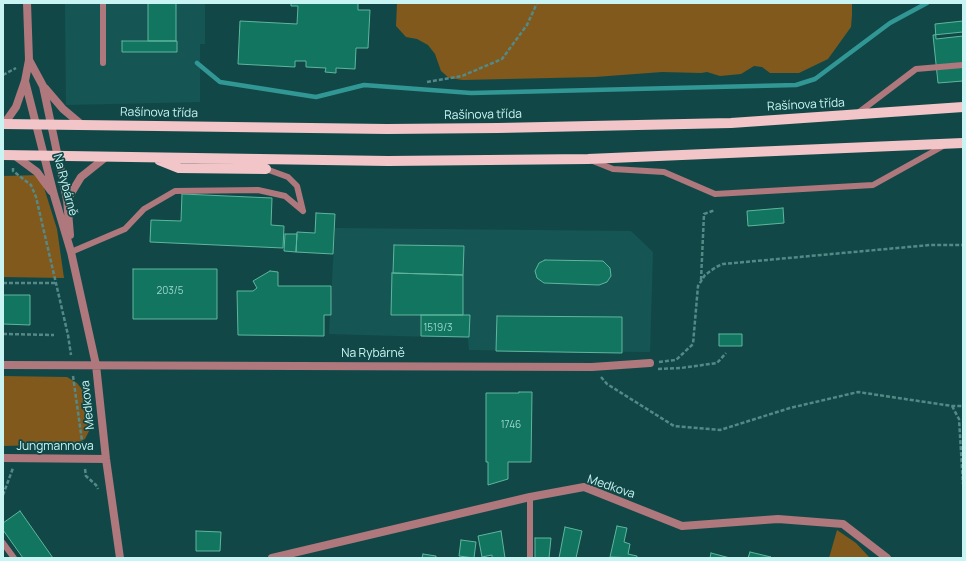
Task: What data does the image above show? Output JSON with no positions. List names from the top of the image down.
{
  "streets": {
    "main road": ["Rašínova třída"],
    "street": ["Na Rybárně", "Medkova", "Jungmannova"]
  },
  "crossings": [
    ["Rašínova třída", "Na Rybárně"],
    ["Na Rybárně", "Medkova"],
    ["Medkova", "Jungmannova"]
  ],
  "house_numbers": ["203/5", "1519/3", "1746"]
}
